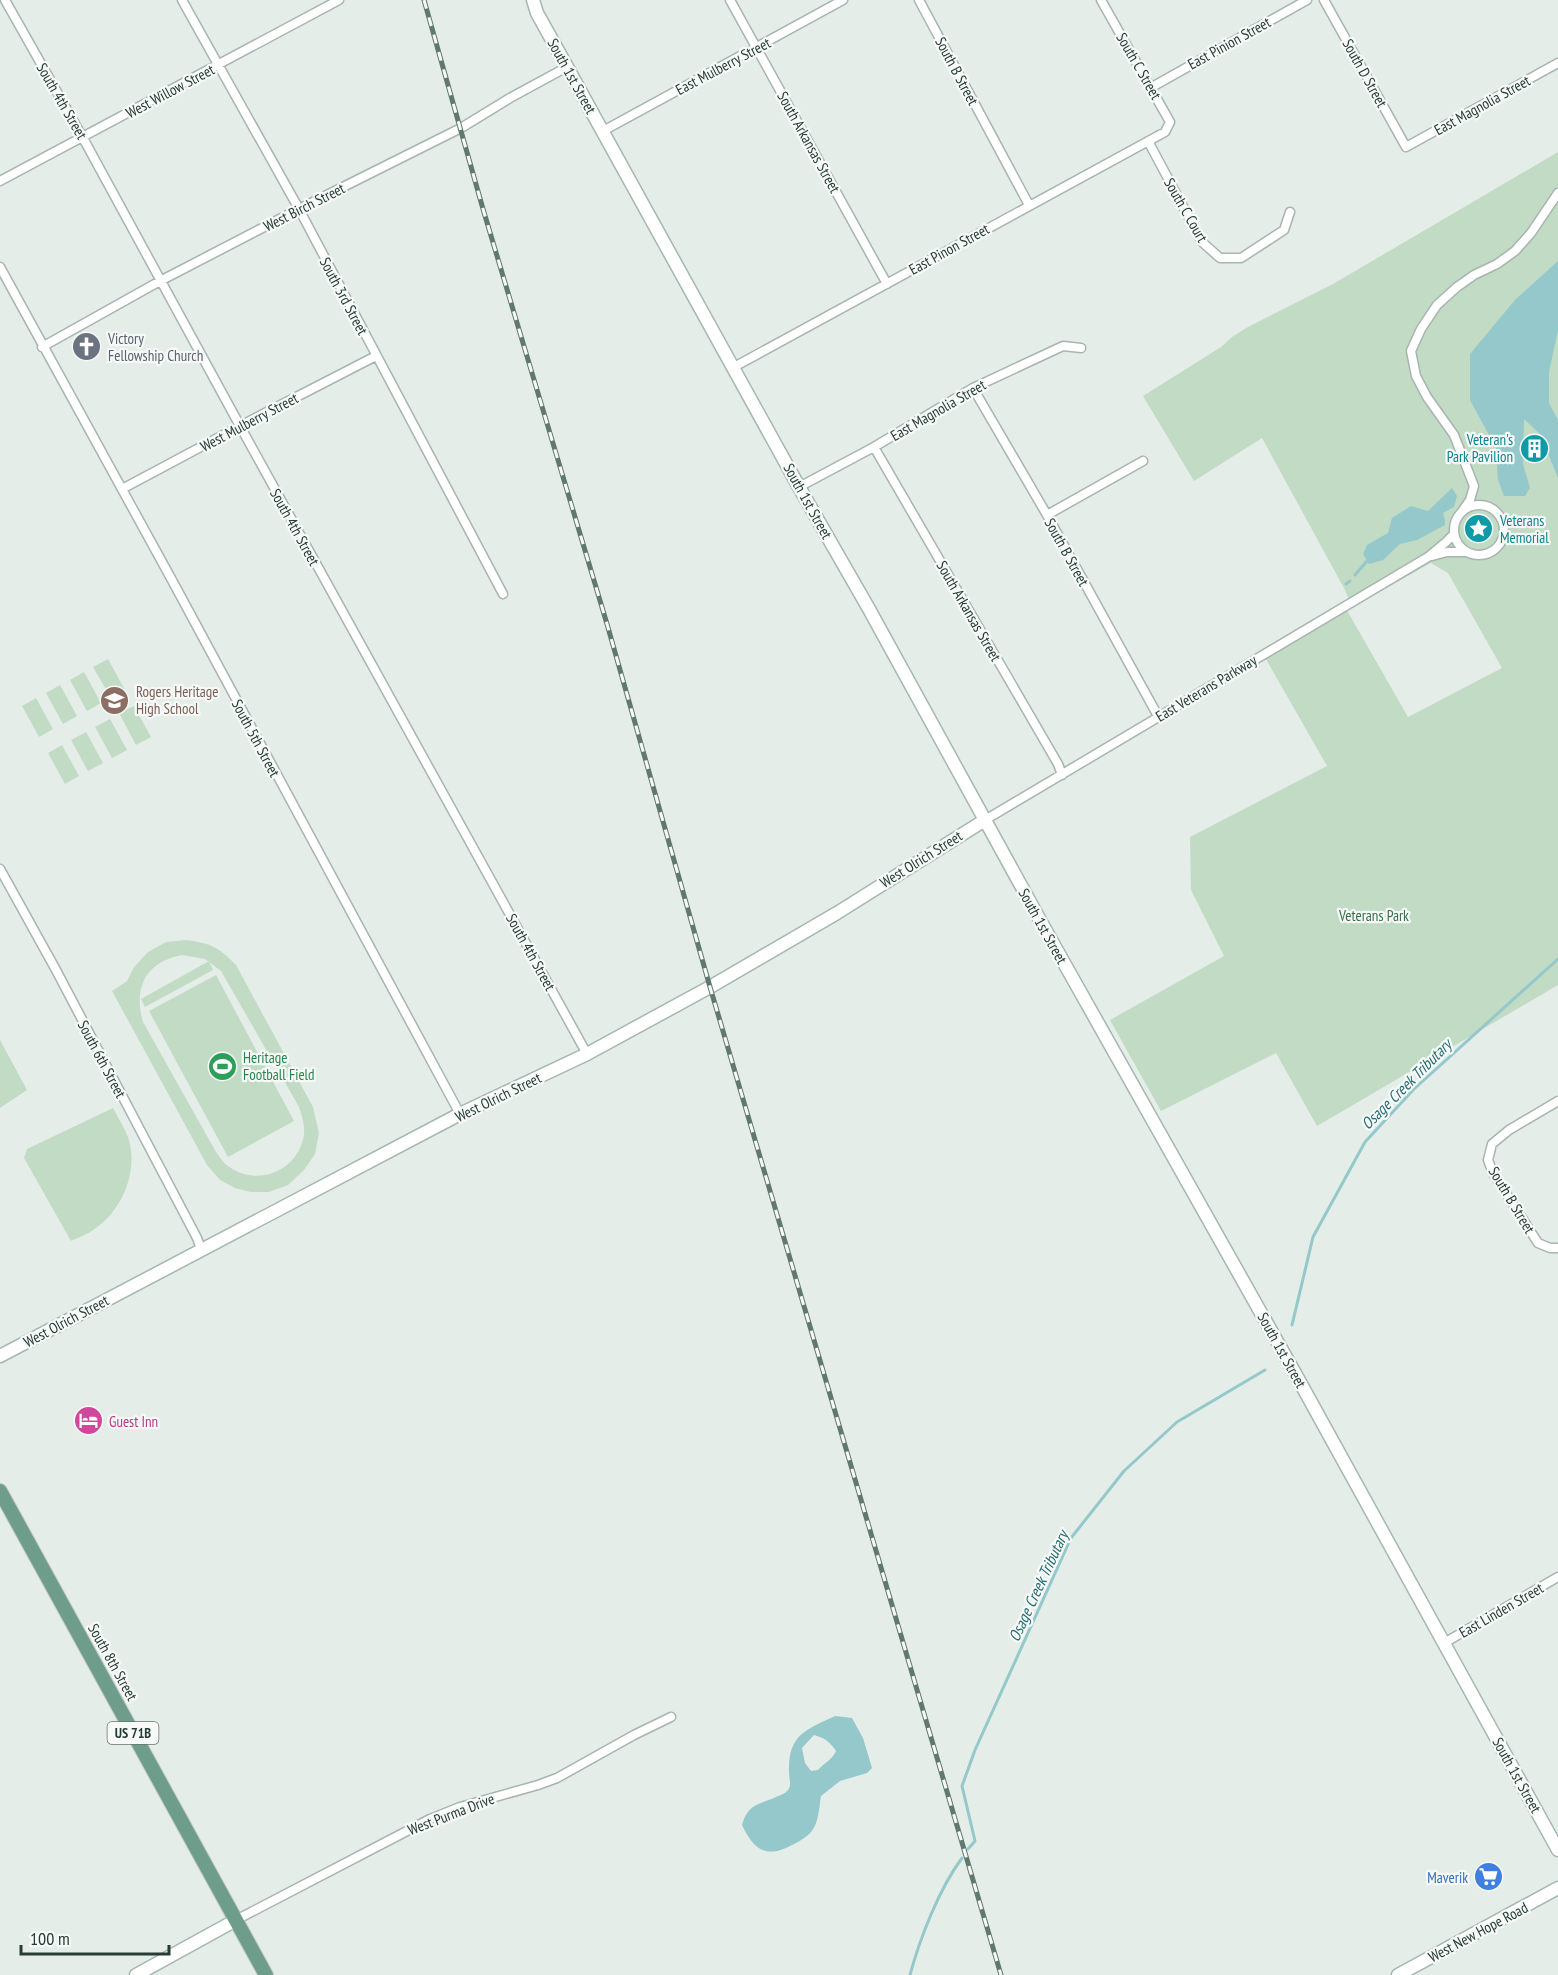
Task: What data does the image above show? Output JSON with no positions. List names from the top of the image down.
{
  "streets": {
    "main road": ["South 8th Street", "US 71B"],
    "street": [
      "East Pinion Street",
      "East Mulberry Street",
      "South C Street",
      "South B Street",
      "South D Street",
      "South 1st Street",
      "West Willow Street",
      "South 4th Street",
      "East Magnolia Street",
      "South Arkansas Street",
      "West Birch Street",
      "South C Court",
      "East Pinon Street",
      "South 3rd Street",
      "West Mulberry Street",
      "East Veterans Parkway",
      "South 5th Street",
      "West Olrich Street",
      "South 6th Street",
      "East Linden Street",
      "West Purma Drive",
      "West New Hope Road"
    ]
  },
  "crossings": [
    ["East Pinion Street", "South C Street"],
    ["East Mulberry Street", "South 1st Street"],
    ["East Mulberry Street", "South Arkansas Street"],
    ["South C Street", "East Pinon Street"],
    ["South B Street", "East Magnolia Street"],
    ["South B Street", "East Pinon Street"],
    ["South B Street", "East Veterans Parkway"],
    ["South D Street", "East Magnolia Street"],
    ["South 1st Street", "East Magnolia Street"],
    ["South 1st Street", "West Birch Street"],
    ["South 1st Street", "East Pinon Street"],
    ["South 1st Street", "East Veterans Parkway"],
    ["South 1st Street", "West Olrich Street"],
    ["South 1st Street", "East Linden Street"],
    ["West Willow Street", "South 4th Street"],
    ["West Willow Street", "South 3rd Street"],
    ["South 4th Street", "West Birch Street"],
    ["South 4th Street", "West Mulberry Street"],
    ["South 4th Street", "West Olrich Street"],
    ["East Magnolia Street", "South Arkansas Street"],
    ["South Arkansas Street", "East Pinon Street"],
    ["South Arkansas Street", "East Veterans Parkway"],
    ["West Birch Street", "South 3rd Street"],
    ["West Birch Street", "South 5th Street"],
    ["South C Court", "East Pinon Street"],
    ["South 3rd Street", "West Mulberry Street"],
    ["West Mulberry Street", "South 5th Street"],
    ["East Veterans Parkway", "West Olrich Street"],
    ["South 5th Street", "West Olrich Street"],
    ["West Olrich Street", "South 6th Street"],
    ["South 8th Street", "West Purma Drive"]
  ],
  "water": ["Osage Creek Tributary"],
  "parks": ["Veterans Park"],
  "places": {
    "church": ["Victory Fellowship Church"],
    "building": ["Veteran's Park Pavilion"],
    "place": ["Veterans Memorial"],
    "school or university": ["Rogers Heritage High School"],
    "sports": ["Heritage Football Field"],
    "hotel": ["Guest Inn"],
    "supermarket": ["Maverik"]
  },
  "scale_bar": "100 m"
}
